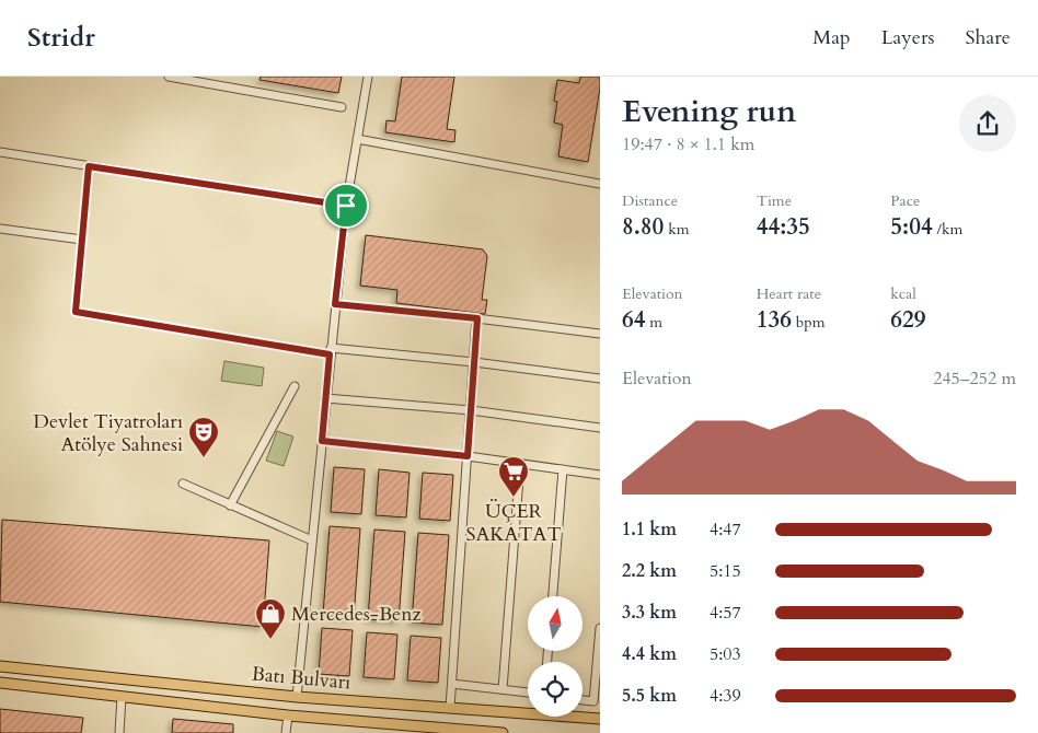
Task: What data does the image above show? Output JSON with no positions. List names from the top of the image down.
{
  "streets": {
    "main road": ["Batı Bulvarı"]
  },
  "places": {
    "theatre": ["Devlet Tiyatroları Atölye Sahnesi"],
    "supermarket": ["ÜÇER SAKATAT"],
    "shop": ["Mercedes-Benz"]
  },
  "north": "top",
  "page": {
    "header": "Stridr",
    "nav": ["Map", "Layers", "Share"],
    "heading": ["Evening run", "19:47 · 8 × 1.1 km"],
    "stats": [
      ["Distance", "8.80 km"],
      ["Time", "44:35"],
      ["Pace", "5:04 /km"],
      ["Elevation", "64 m"],
      ["Heart rate", "136 bpm"],
      ["kcal", "629"]
    ],
    "chart": ["Elevation", "245–252 m"],
    "list": [
      {
        "name": "1.1 km",
        "note": "4:47"
      },
      {
        "name": "2.2 km",
        "note": "5:15"
      },
      {
        "name": "3.3 km",
        "note": "4:57"
      },
      {
        "name": "4.4 km",
        "note": "5:03"
      },
      {
        "name": "5.5 km",
        "note": "4:39"
      }
    ]
  }
}
